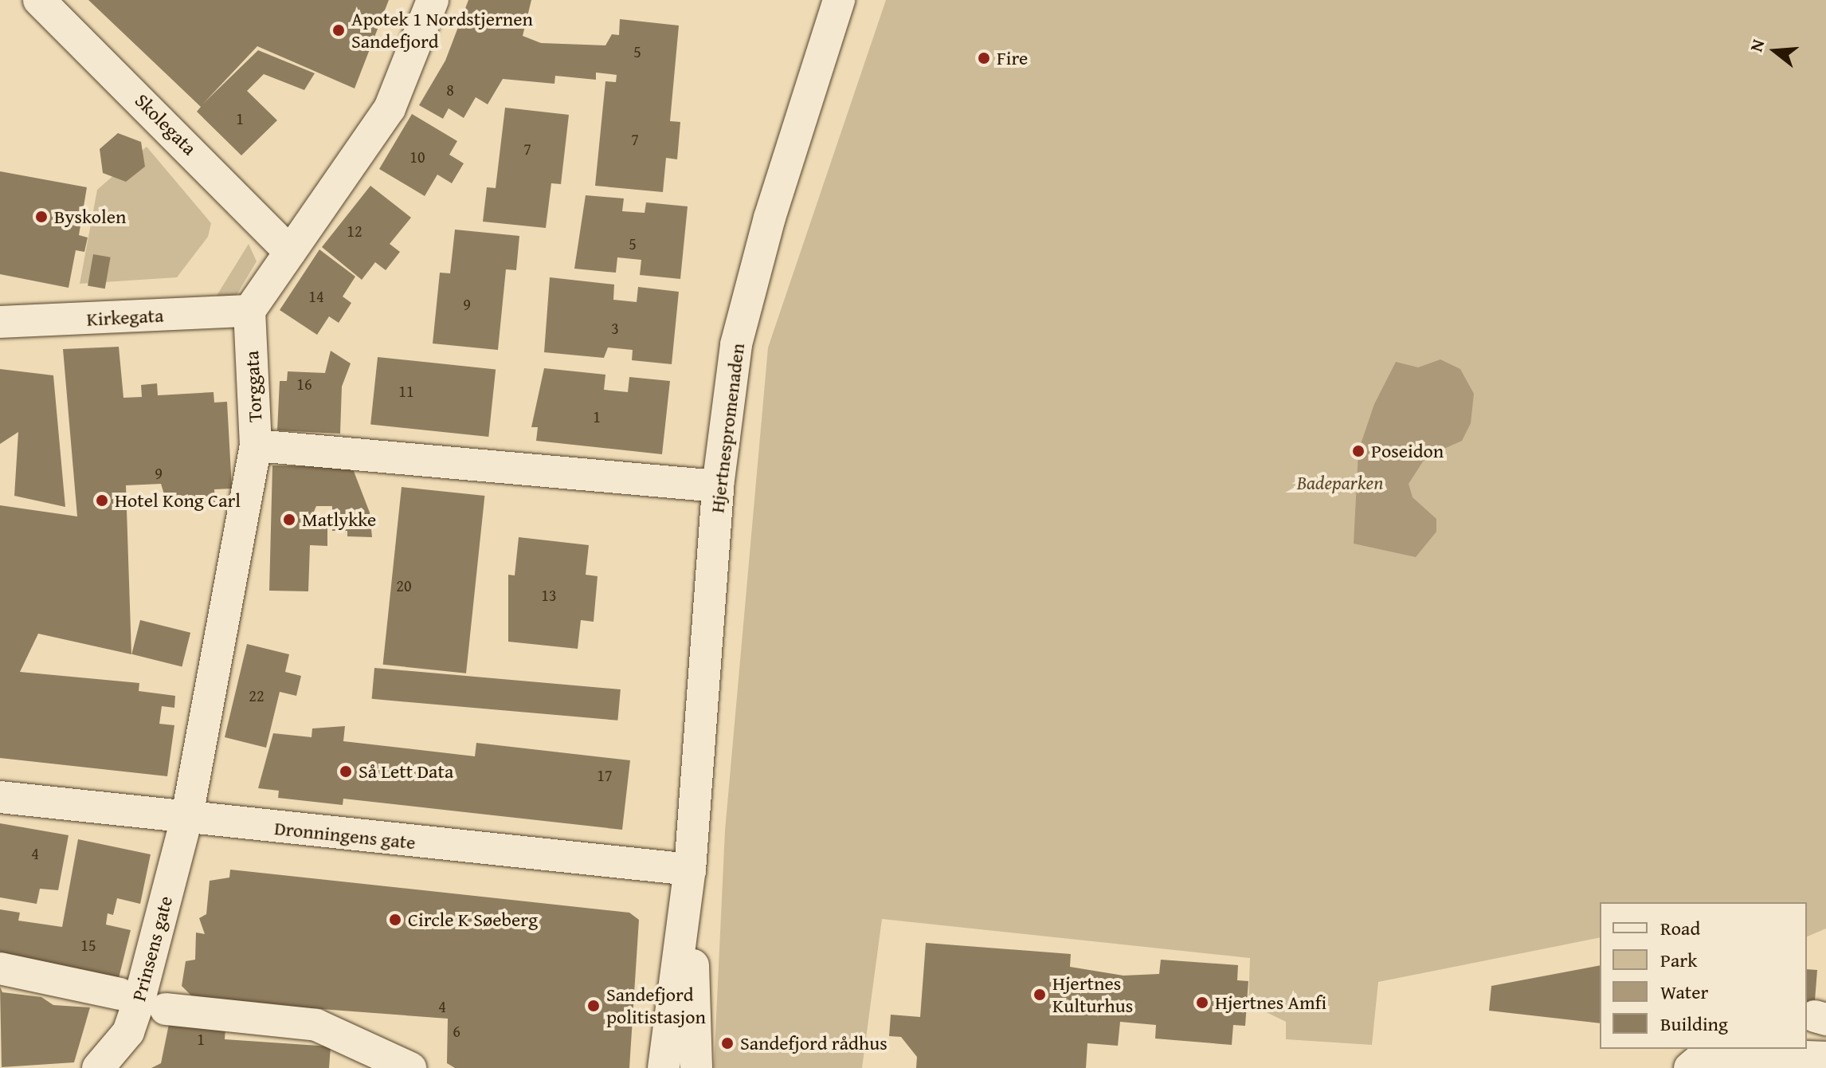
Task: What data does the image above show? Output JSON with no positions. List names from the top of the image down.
{
  "streets": {
    "street": [
      "Skolegata",
      "Kirkegata",
      "Torggata",
      "Hjertnespromenaden",
      "Dronningens gate",
      "Prinsens gate"
    ]
  },
  "crossings": [
    ["Kirkegata", "Torggata"],
    ["Torggata", "Dronningens gate"],
    ["Torggata", "Prinsens gate"],
    ["Hjertnespromenaden", "Dronningens gate"],
    ["Dronningens gate", "Prinsens gate"]
  ],
  "parks": ["Badeparken"],
  "places": [
    "Apotek 1 Nordstjernen Sandefjord",
    "Fire",
    "Byskolen",
    "Poseidon",
    "Hotel Kong Carl",
    "Matlykke",
    "Så Lett Data",
    "Circle K Søeberg",
    "Hjertnes Kulturhus",
    "Hjertnes Amfi",
    "Sandefjord politistasjon",
    "Sandefjord rådhus"
  ],
  "house_numbers": [
    "5",
    "8",
    "1",
    "7",
    "7",
    "10",
    "12",
    "5",
    "14",
    "9",
    "3",
    "16",
    "11",
    "1",
    "9",
    "20",
    "13",
    "22",
    "17",
    "4",
    "15",
    "4",
    "6",
    "1"
  ],
  "legend": [
    "Road",
    "Park",
    "Water",
    "Building"
  ],
  "north": "left"
}
